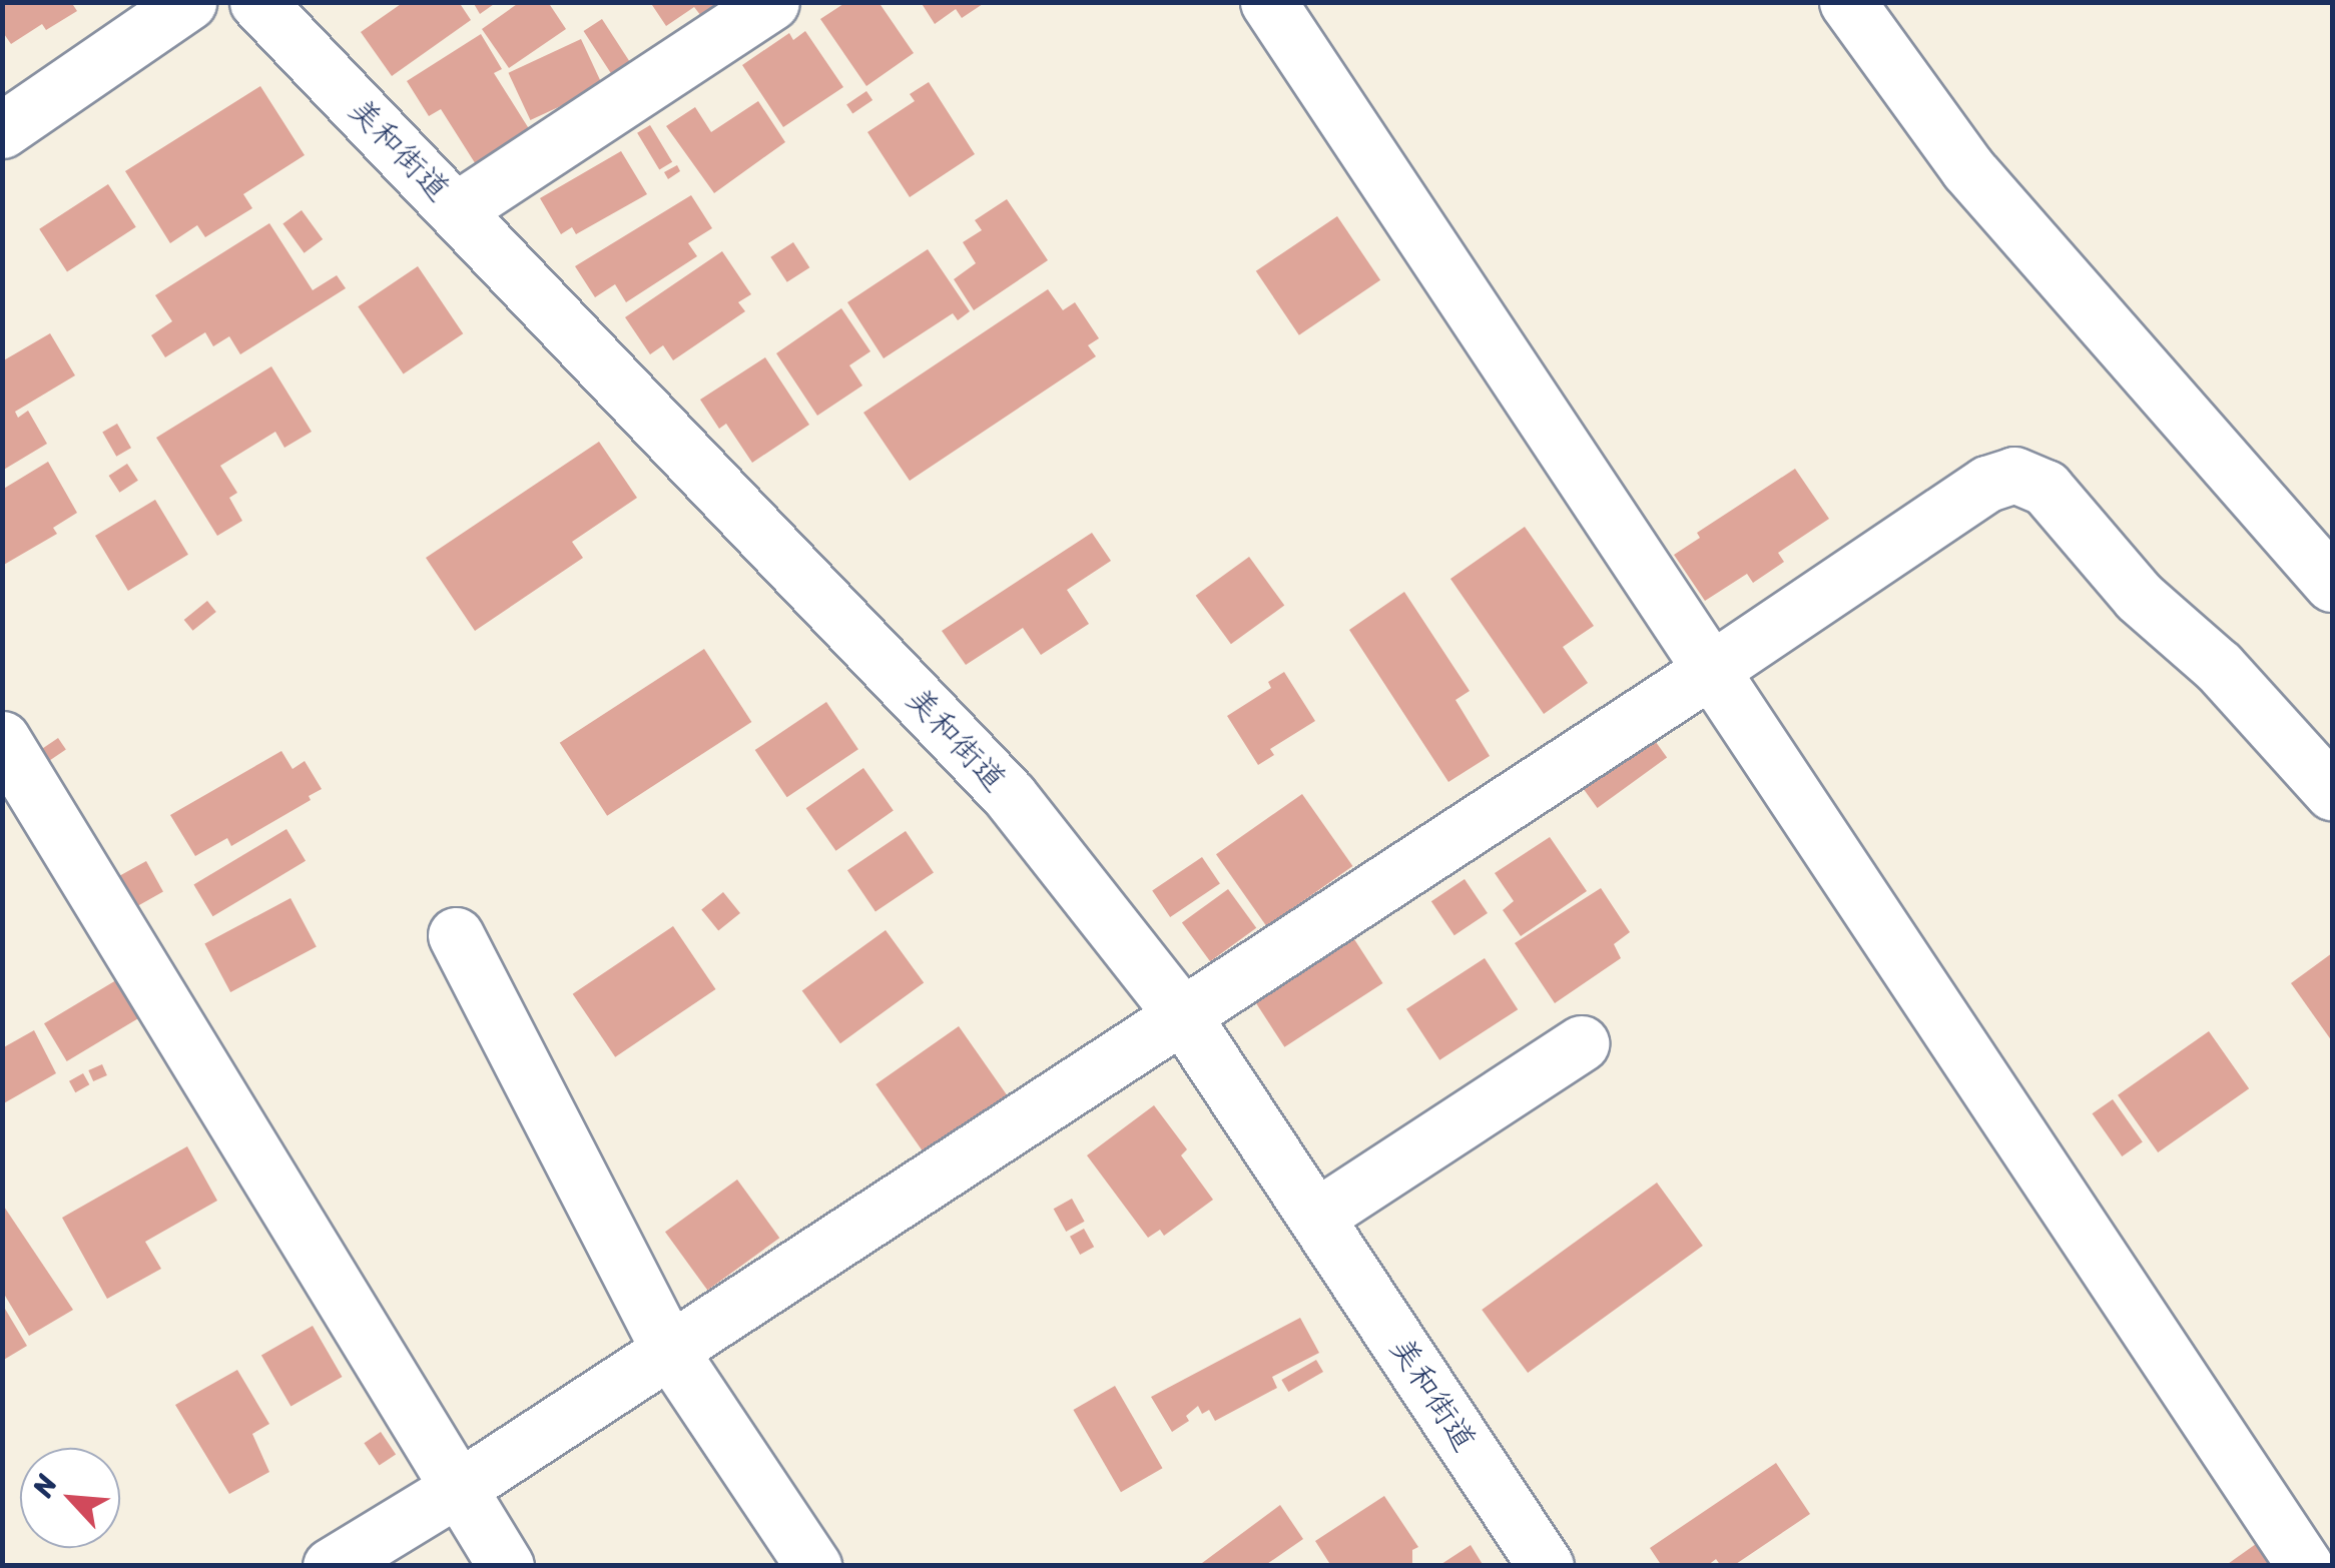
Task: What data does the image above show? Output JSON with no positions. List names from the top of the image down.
{
  "streets": {
    "street": ["美和街道"]
  },
  "north": "top left"
}
